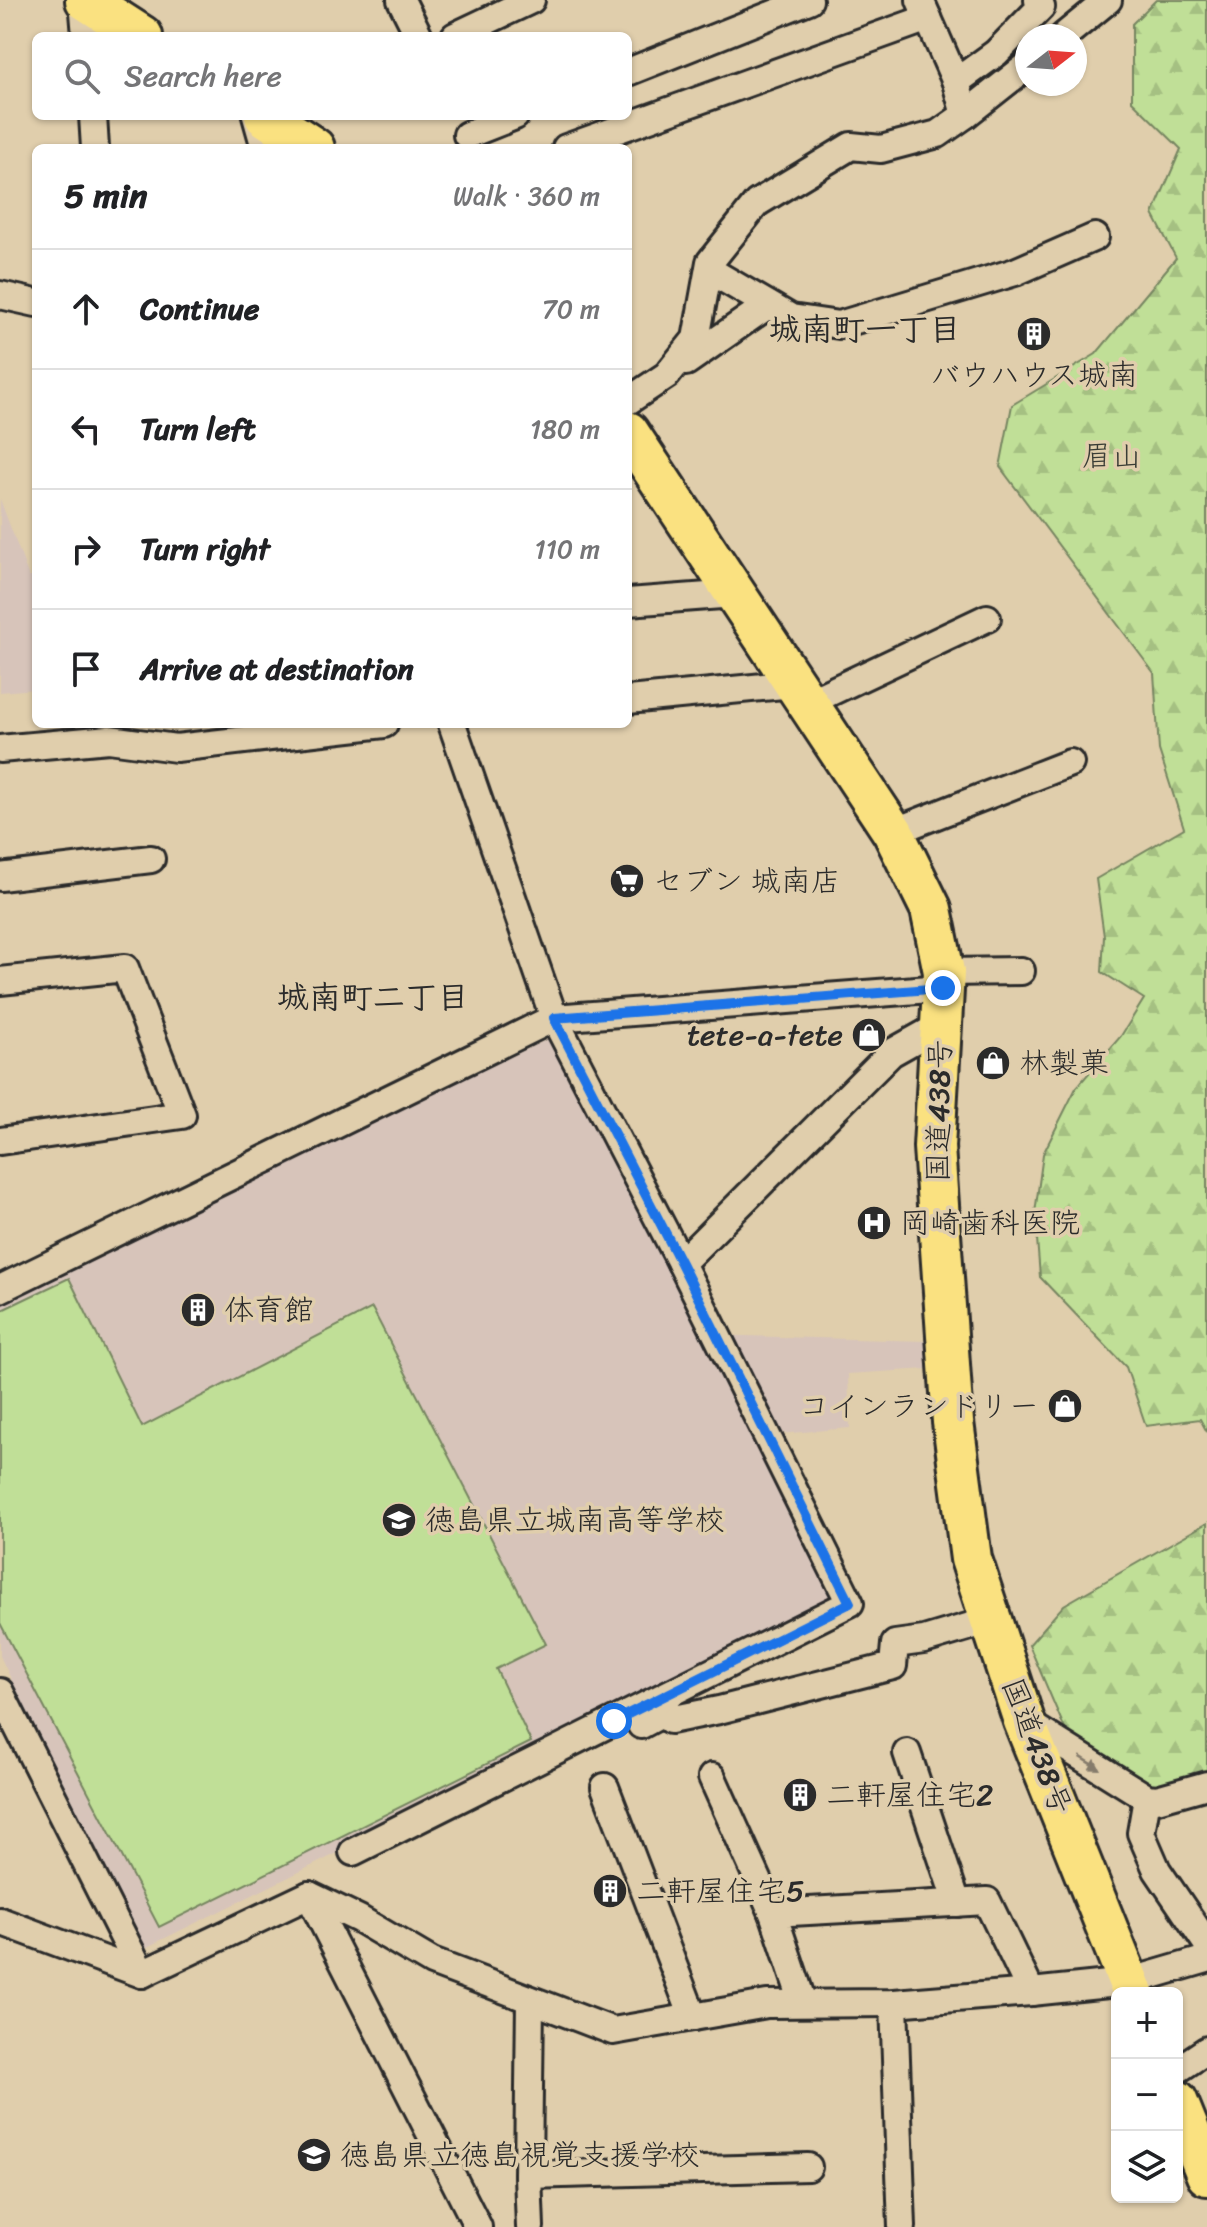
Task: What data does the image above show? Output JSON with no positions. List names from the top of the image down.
{
  "streets": {
    "highway": ["国道438号"]
  },
  "districts": ["城南町一丁目", "城南町二丁目"],
  "parks": ["眉山"],
  "places": {
    "building": [
      "バウハウス城南",
      "体育館",
      "二軒屋住宅2",
      "二軒屋住宅5"
    ],
    "supermarket": ["セブン 城南店"],
    "shop": ["tete-a-tete", "林製菓", "コインランドリー"],
    "hospital": ["岡崎歯科医院"],
    "school or university": ["徳島県立城南高等学校", "徳島県立徳島視覚支援学校"]
  },
  "north": "right",
  "page": {
    "search": "Search here",
    "heading": ["5 min", "Walk · 360 m"],
    "list": [
      ["Continue", "70 m"],
      ["Turn left", "180 m"],
      ["Turn right", "110 m"],
      "Arrive at destination"
    ],
    "map_buttons": ["+", "−"]
  }
}
